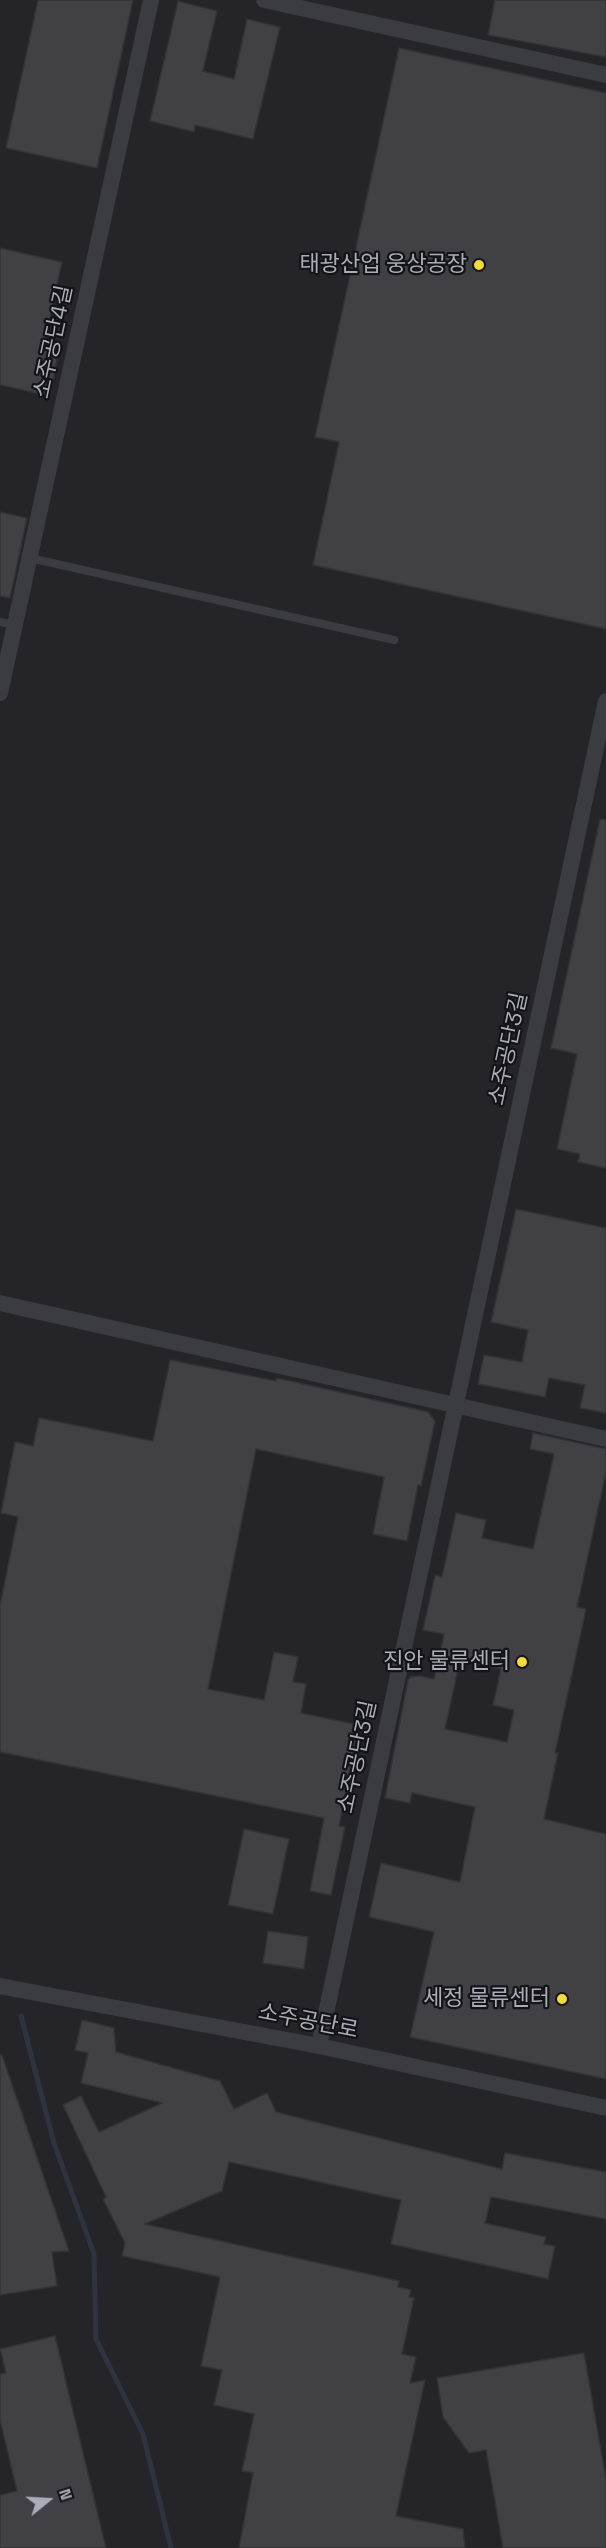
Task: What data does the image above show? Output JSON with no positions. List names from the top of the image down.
{
  "streets": {
    "street": ["소주공단4길", "소주공단3길", "소주공단로"]
  },
  "crossings": [
    ["소주공단3길", "소주공단로"]
  ],
  "places": ["태광산업 웅상공장", "진안 물류센터", "세정 물류센터"],
  "north": "right"
}
